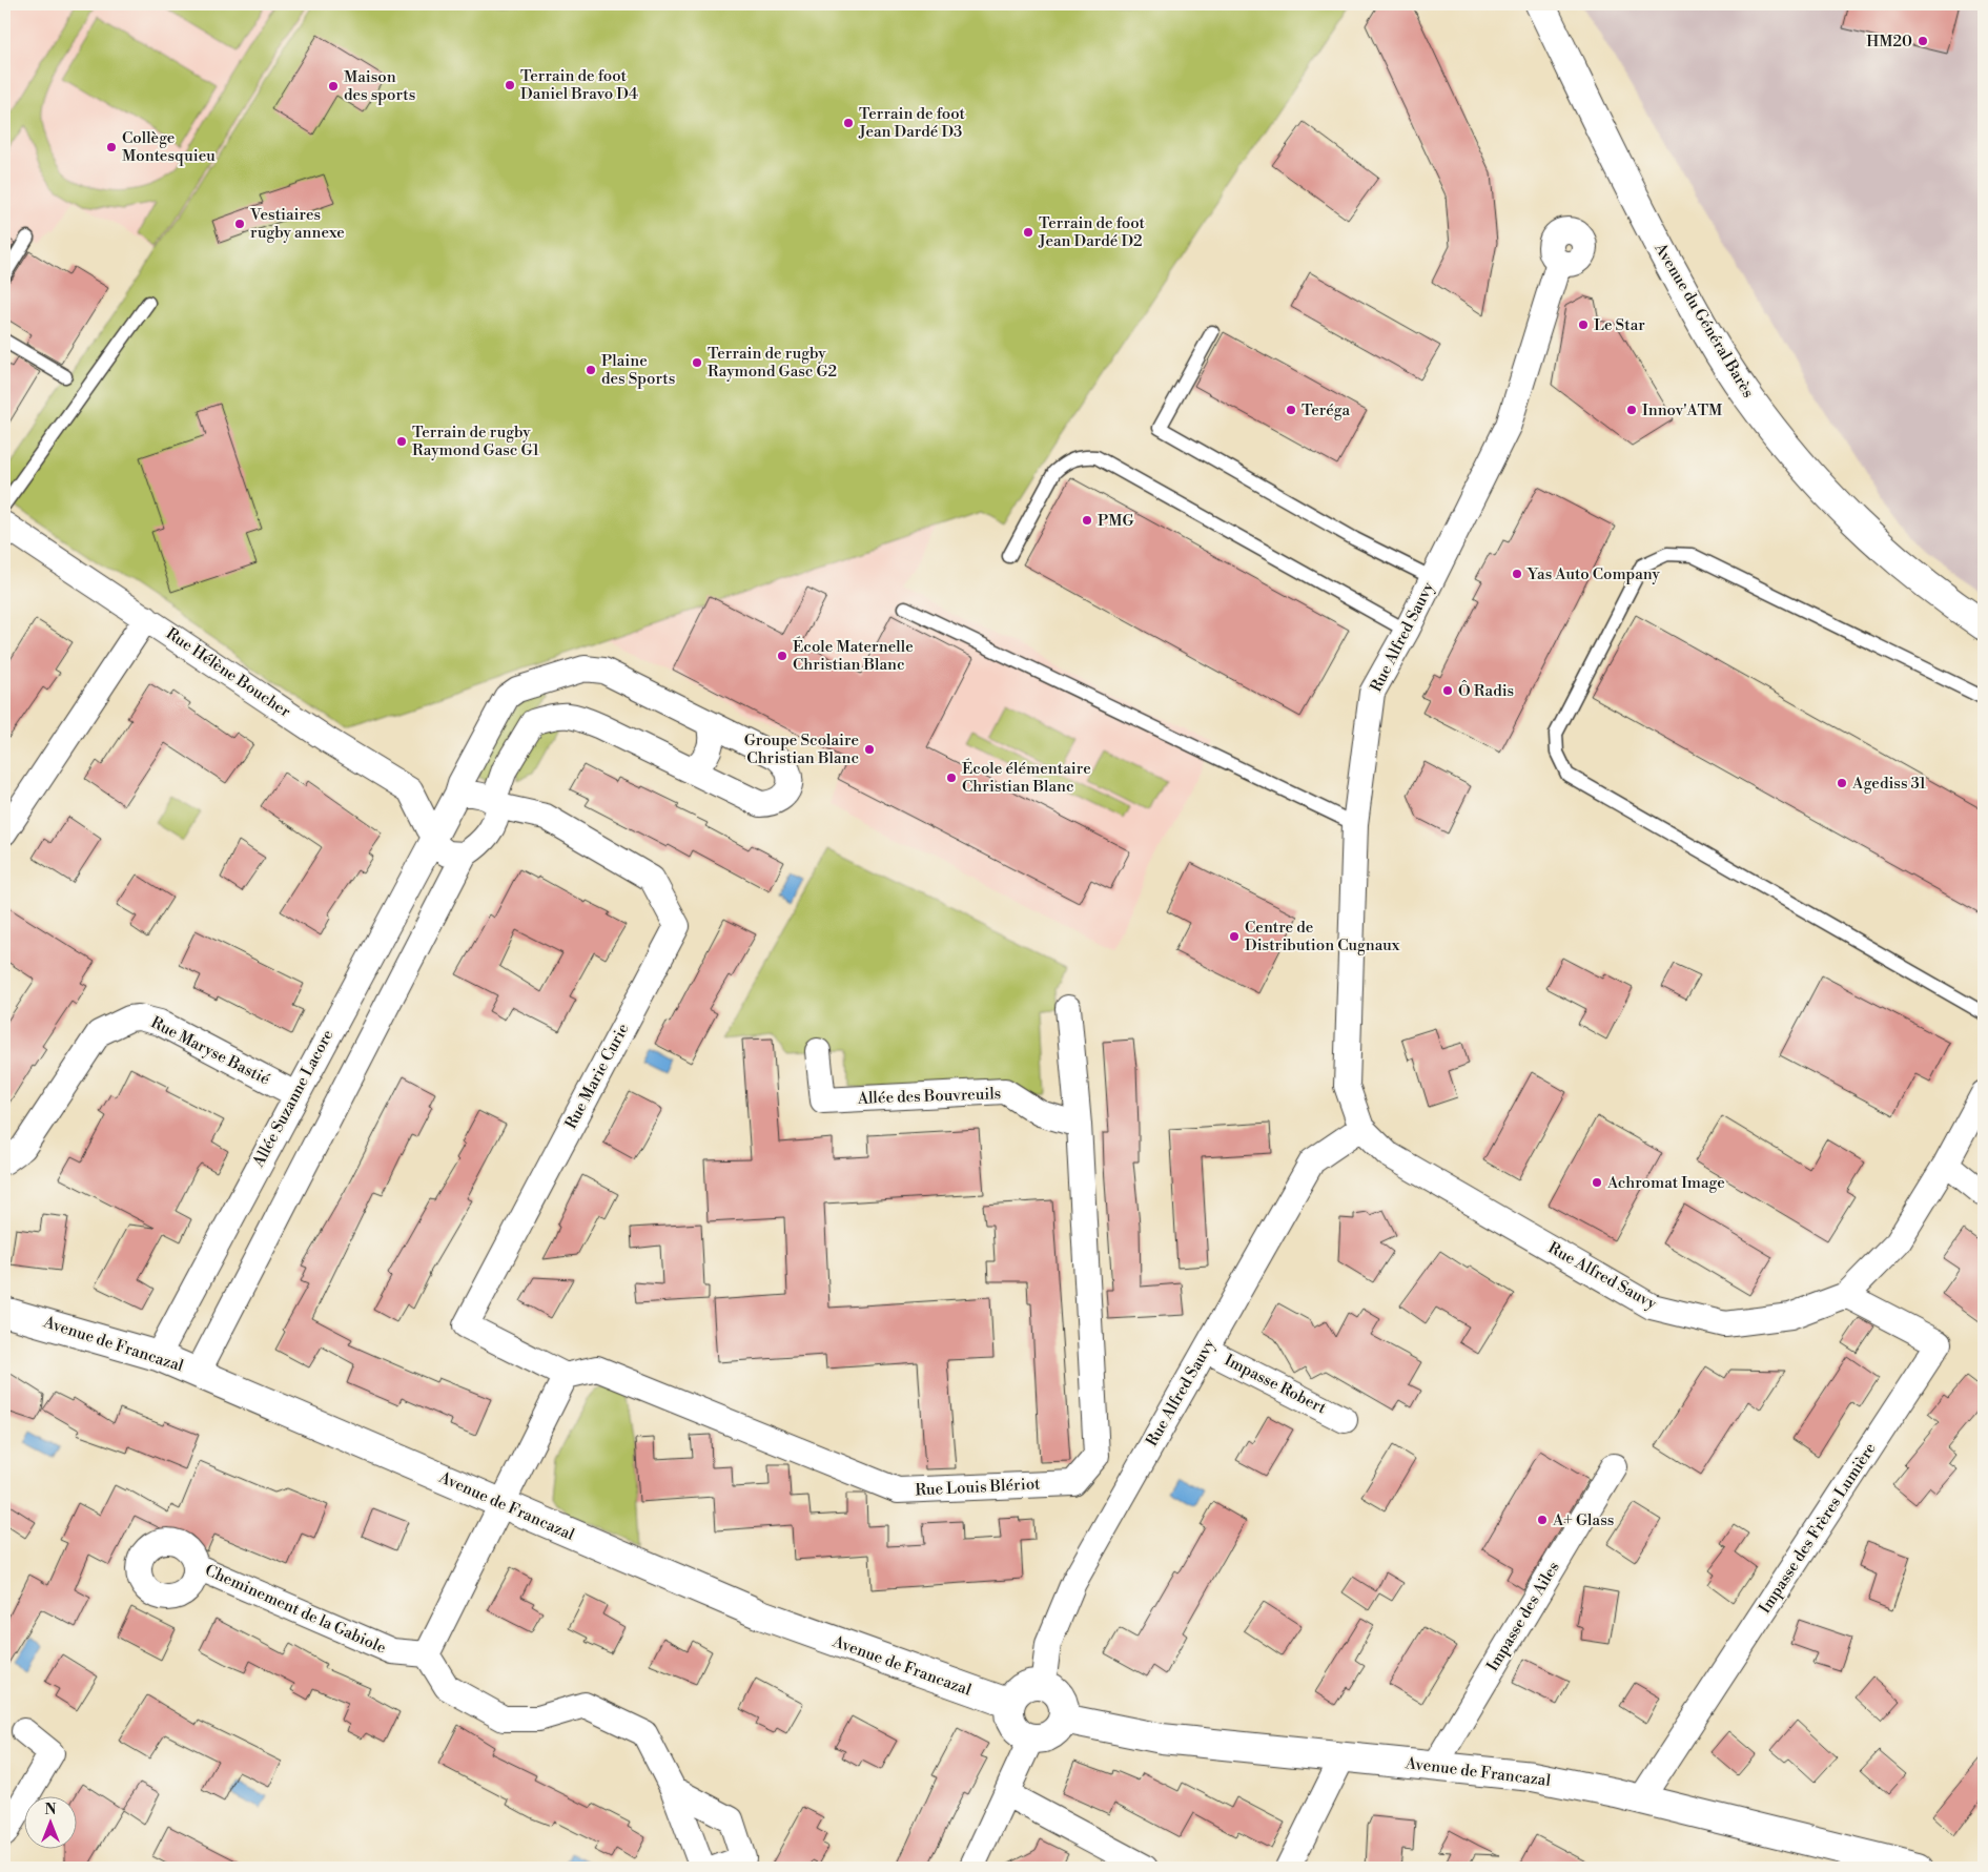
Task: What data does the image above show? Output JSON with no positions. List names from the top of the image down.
{
  "streets": {
    "street": [
      "Avenue du Général Barès",
      "Rue Alfred Sauvy",
      "Rue Hélène Boucher",
      "Rue Maryse Bastié",
      "Rue Marie Curie",
      "Allée des Bouvreuils",
      "Allée Suzanne Lacore",
      "Avenue de Francazal",
      "Impasse Robert",
      "Rue Louis Blériot",
      "Impasse des Frères Lumière",
      "Cheminement de la Gabiole",
      "Impasse des Ailes"
    ]
  },
  "crossings": [
    ["Rue Alfred Sauvy", "Avenue de Francazal"],
    ["Rue Alfred Sauvy", "Impasse Robert"],
    ["Rue Alfred Sauvy", "Impasse des Frères Lumière"],
    ["Rue Hélène Boucher", "Rue Marie Curie"],
    ["Rue Hélène Boucher", "Allée Suzanne Lacore"],
    ["Rue Maryse Bastié", "Allée Suzanne Lacore"],
    ["Rue Marie Curie", "Allée Suzanne Lacore"],
    ["Rue Marie Curie", "Rue Louis Blériot"],
    ["Allée des Bouvreuils", "Rue Louis Blériot"],
    ["Allée Suzanne Lacore", "Avenue de Francazal"],
    ["Avenue de Francazal", "Impasse des Frères Lumière"],
    ["Avenue de Francazal", "Impasse des Ailes"]
  ],
  "places": [
    "HM20",
    "Terrain de foot Daniel Bravo D4",
    "Maison des sports",
    "Terrain de foot Jean Dardé D3",
    "Collège Montesquieu",
    "Vestiaires rugby annexe",
    "Terrain de foot Jean Dardé D2",
    "Le Star",
    "Terrain de rugby Raymond Gasc G2",
    "Plaine des Sports",
    "Teréga",
    "Innov'ATM",
    "Terrain de rugby Raymond Gasc G1",
    "PMG",
    "Yas Auto Company",
    "École Maternelle Christian Blanc",
    "Ô Radis",
    "Groupe Scolaire Christian Blanc",
    "École élémentaire Christian Blanc",
    "Agediss 31",
    "Centre de Distribution Cugnaux",
    "Achromat Image",
    "A+ Glass"
  ],
  "north": "top"
}
